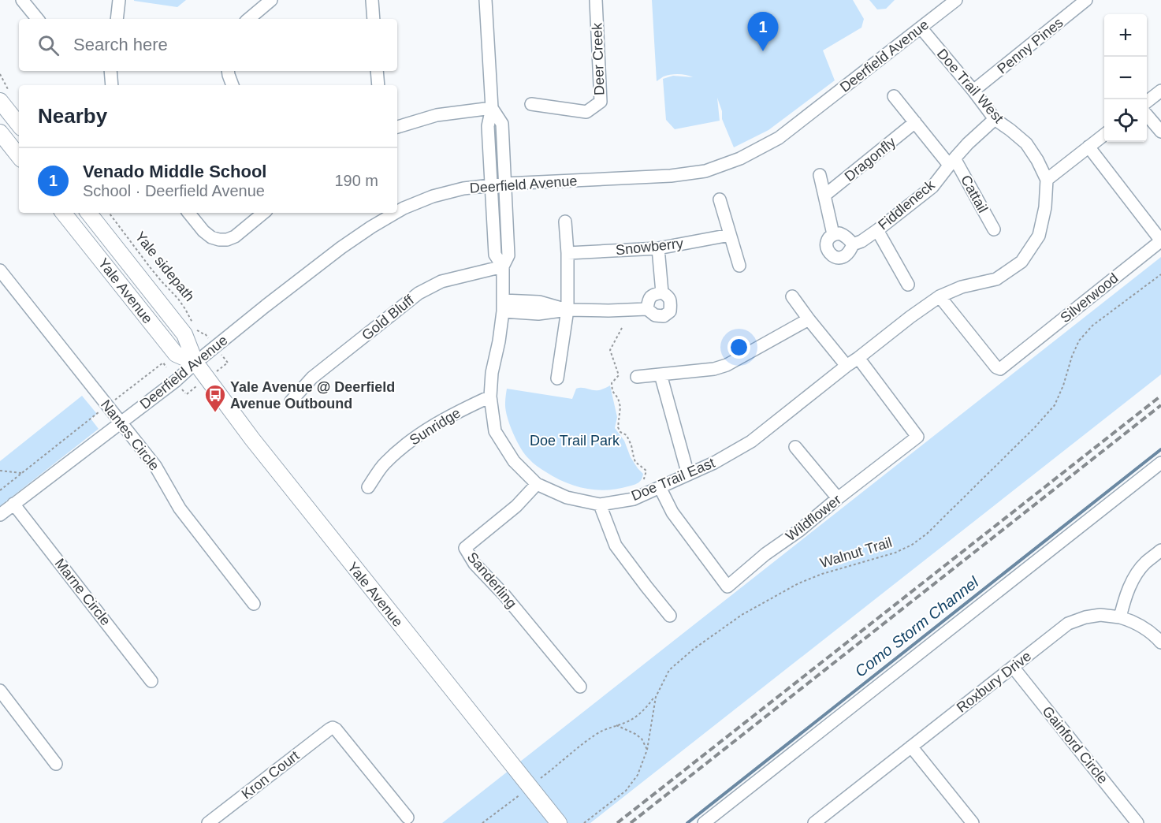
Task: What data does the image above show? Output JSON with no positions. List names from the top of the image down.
{
  "streets": {
    "main road": ["Yale Avenue"],
    "street": [
      "Penny Pines",
      "Deerfield Avenue",
      "Deer Creek",
      "Doe Trail West",
      "Dragonfly",
      "Cattail",
      "Fiddleneck",
      "Snowberry",
      "Silverwood",
      "Gold Bluff",
      "Sunridge",
      "Nantes Circle",
      "Doe Trail East",
      "Wildflower",
      "Sanderling",
      "Marne Circle",
      "Roxbury Drive",
      "Gainford Circle",
      "Kron Court"
    ],
    "path": ["Yale sidepath", "Walnut Trail"]
  },
  "crossings": [
    ["Penny Pines", "Doe Trail West"],
    ["Deerfield Avenue", "Doe Trail West"],
    ["Deerfield Avenue", "Yale Avenue"],
    ["Deerfield Avenue", "Nantes Circle"],
    ["Deerfield Avenue", "Doe Trail East"],
    ["Deerfield Avenue", "Marne Circle"],
    ["Doe Trail West", "Fiddleneck"],
    ["Doe Trail West", "Silverwood"],
    ["Doe Trail West", "Doe Trail East"],
    ["Doe Trail West", "Wildflower"],
    ["Cattail", "Fiddleneck"],
    ["Gold Bluff", "Doe Trail East"],
    ["Sunridge", "Doe Trail East"],
    ["Doe Trail East", "Wildflower"],
    ["Doe Trail East", "Sanderling"],
    ["Roxbury Drive", "Gainford Circle"]
  ],
  "water": ["Como Storm Channel"],
  "parks": ["Doe Trail Park"],
  "places": {
    "bus stop": ["Yale Avenue @ Deerfield Avenue Outbound"]
  },
  "page": {
    "pins": "1",
    "map_buttons": ["+", "−"],
    "search": "Search here",
    "heading": "Nearby",
    "list": [
      {
        "mark": "1",
        "name": "Venado Middle School",
        "note": "School · Deerfield Avenue",
        "value": "190 m"
      }
    ]
  }
}
